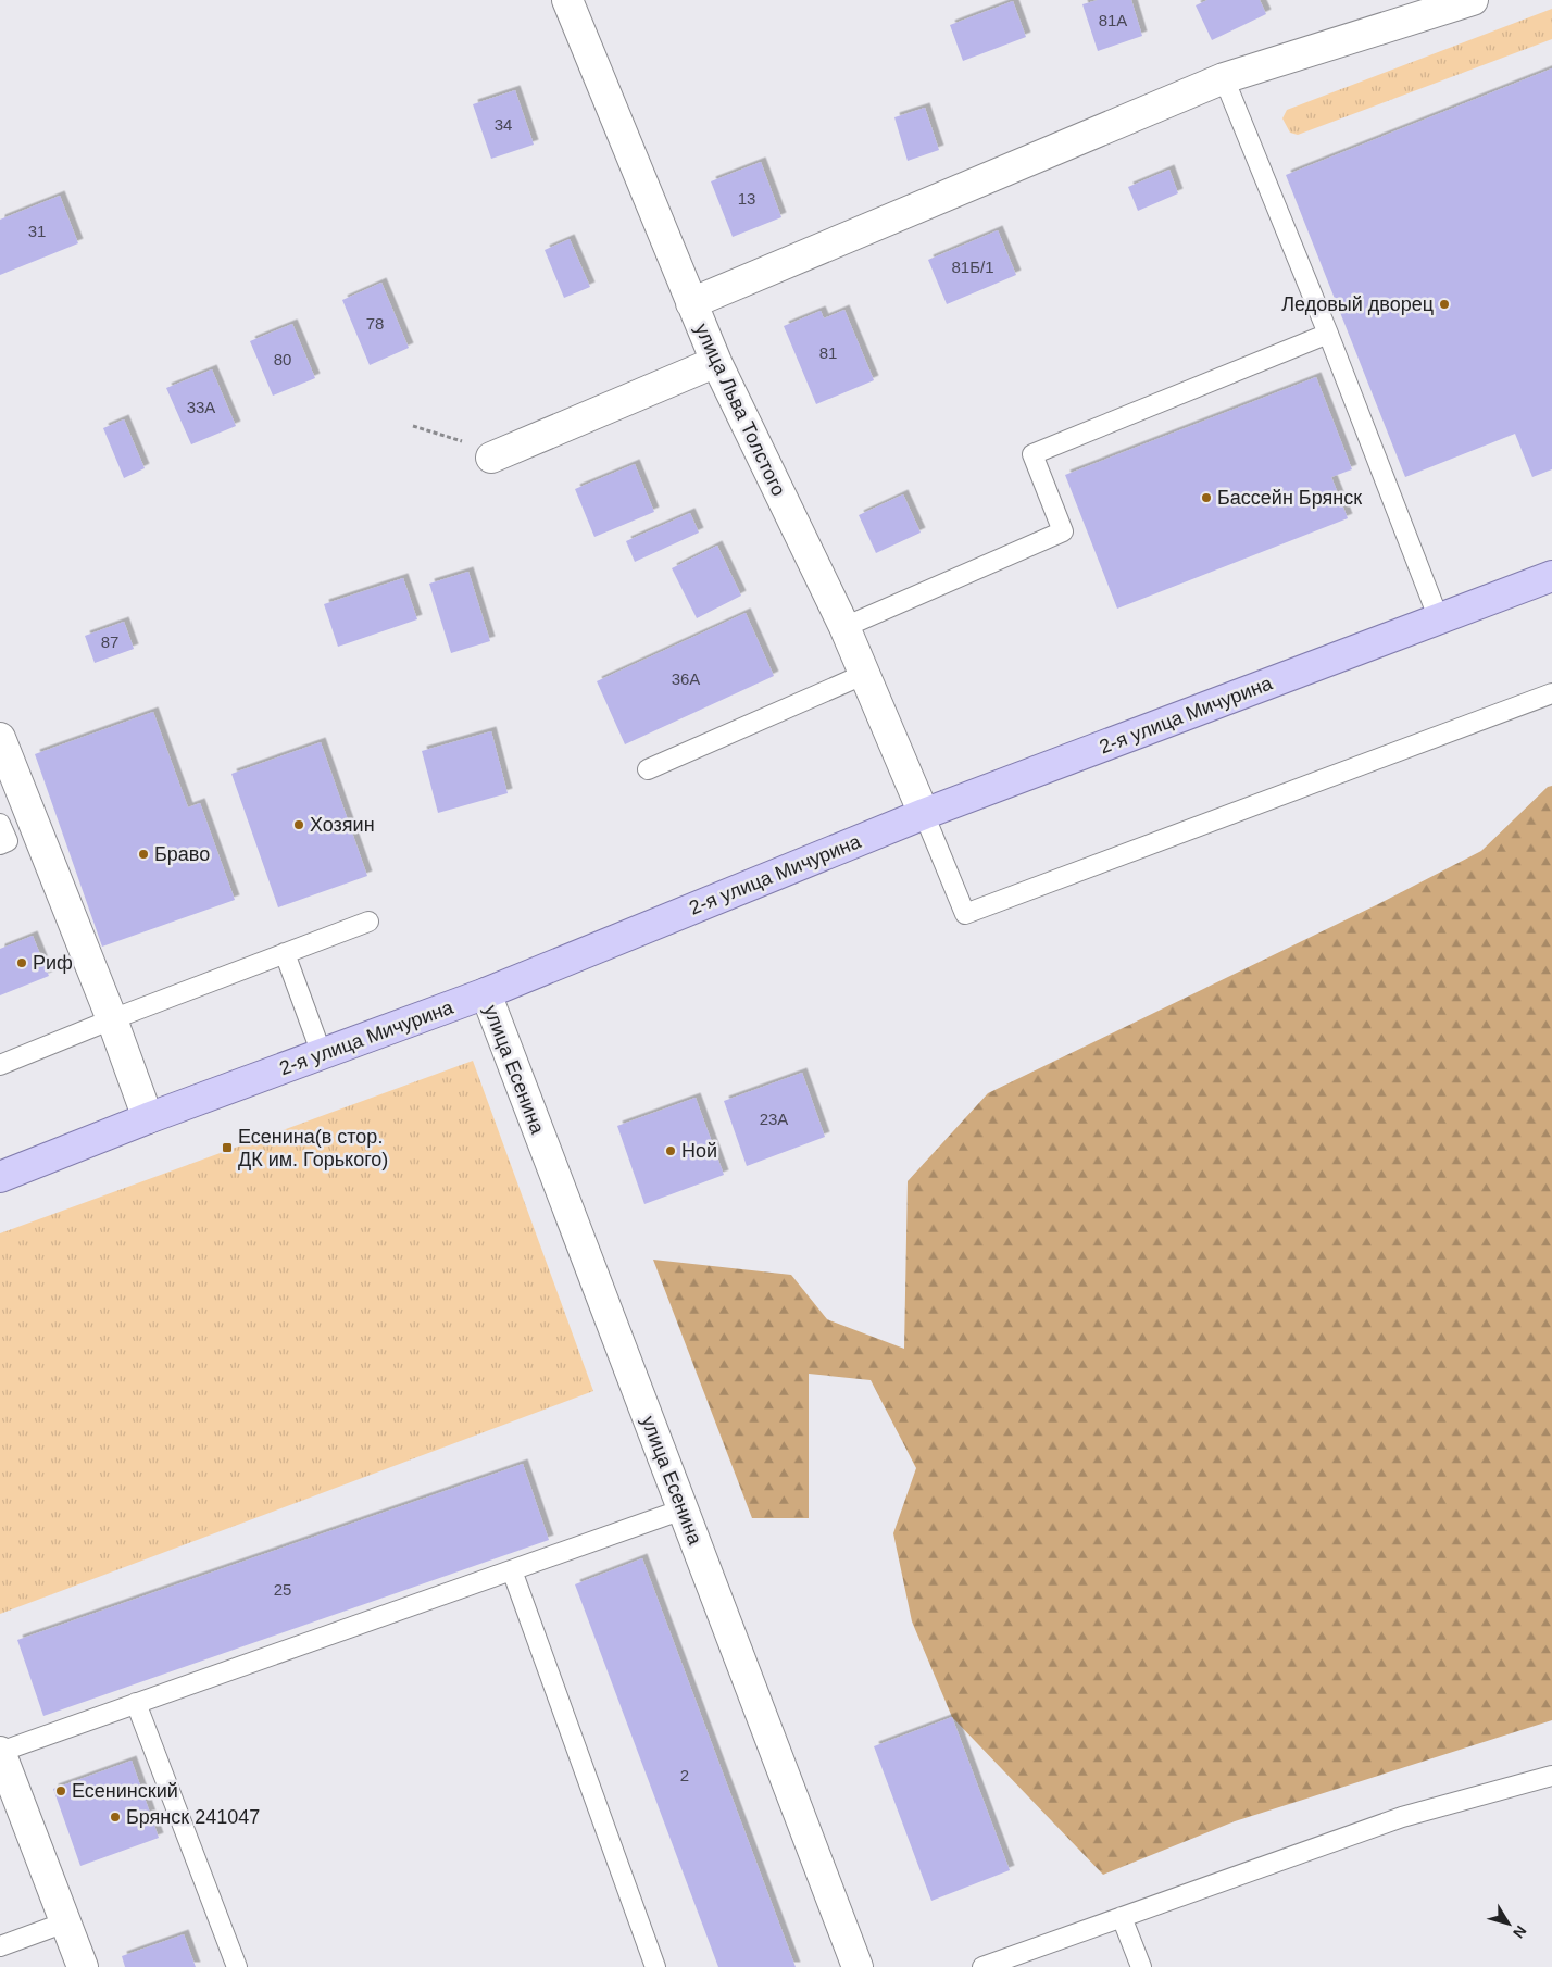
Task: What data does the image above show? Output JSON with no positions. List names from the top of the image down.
{
  "streets": {
    "main road": ["2-я улица Мичурина"],
    "street": ["улица Льва Толстого", "улица Есенина"]
  },
  "crossings": [
    ["улица Льва Толстого", "2-я улица Мичурина"],
    ["2-я улица Мичурина", "улица Есенина"]
  ],
  "places": {
    "other": [
      "Ледовый дворец",
      "Бассейн Брянск",
      "Хозяин",
      "Браво",
      "Риф",
      "Ной",
      "Есенинский",
      "Брянск 241047"
    ],
    "transit": ["Есенина(в стор. ДК им. Горького)"]
  },
  "house_numbers": [
    "81А",
    "34",
    "13",
    "31",
    "81Б/1",
    "78",
    "81",
    "80",
    "33А",
    "87",
    "36А",
    "23А",
    "25",
    "2"
  ],
  "north": "bottom right"
}
